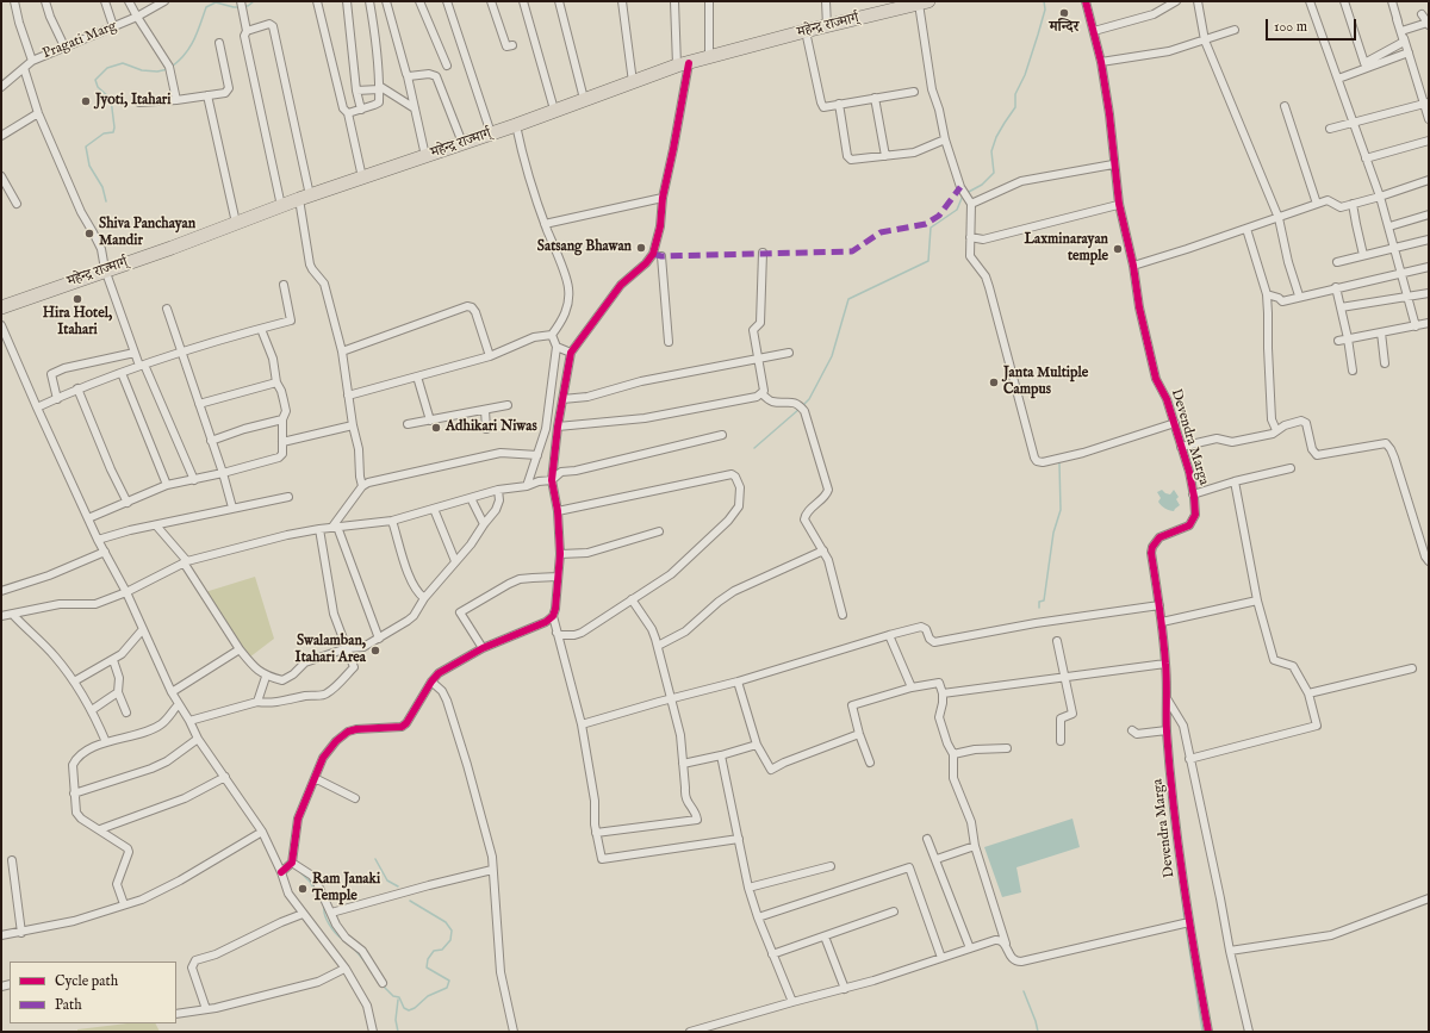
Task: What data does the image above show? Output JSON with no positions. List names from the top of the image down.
{
  "streets": {
    "highway": ["महेन्द्र राज्मार्ग्"],
    "street": ["Pragati Marg", "Devendra Marga"]
  },
  "places": [
    "मन्दिर",
    "Jyoti, Itahari",
    "Shiva Panchayan Mandir",
    "Satsang Bhawan",
    "Laxminarayan temple",
    "Hira Hotel, Itahari",
    "Janta Multiple Campus",
    "Adhikari Niwas",
    "Swalamban, Itahari Area",
    "Ram Janaki Temple"
  ],
  "legend": ["Cycle path", "Path"],
  "scale_bar": "100 m"
}
